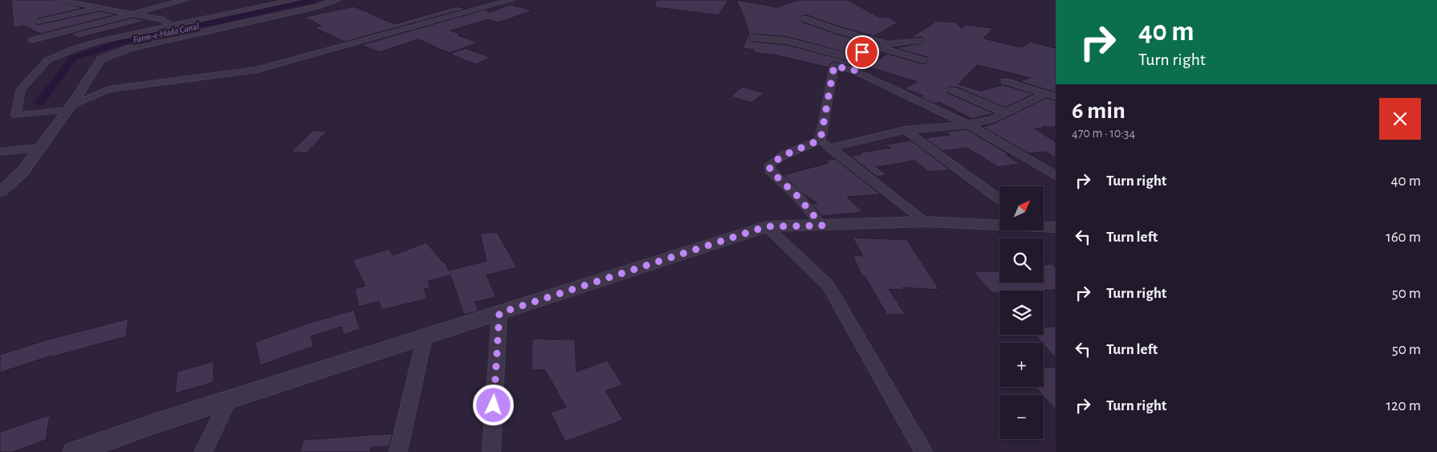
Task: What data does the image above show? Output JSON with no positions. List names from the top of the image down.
{
  "water": ["Farm-e-Hada Canal"],
  "north": "top right",
  "page": {
    "turn": ["40 m", "Turn right"],
    "heading": ["6 min", "470 m · 10:34"],
    "list": [
      {
        "name": "Turn right",
        "value": "40 m"
      },
      {
        "name": "Turn left",
        "value": "160 m"
      },
      {
        "name": "Turn right",
        "value": "50 m"
      },
      {
        "name": "Turn left",
        "value": "50 m"
      },
      {
        "name": "Turn right",
        "value": "120 m"
      }
    ],
    "map_buttons": ["+", "−"]
  }
}
